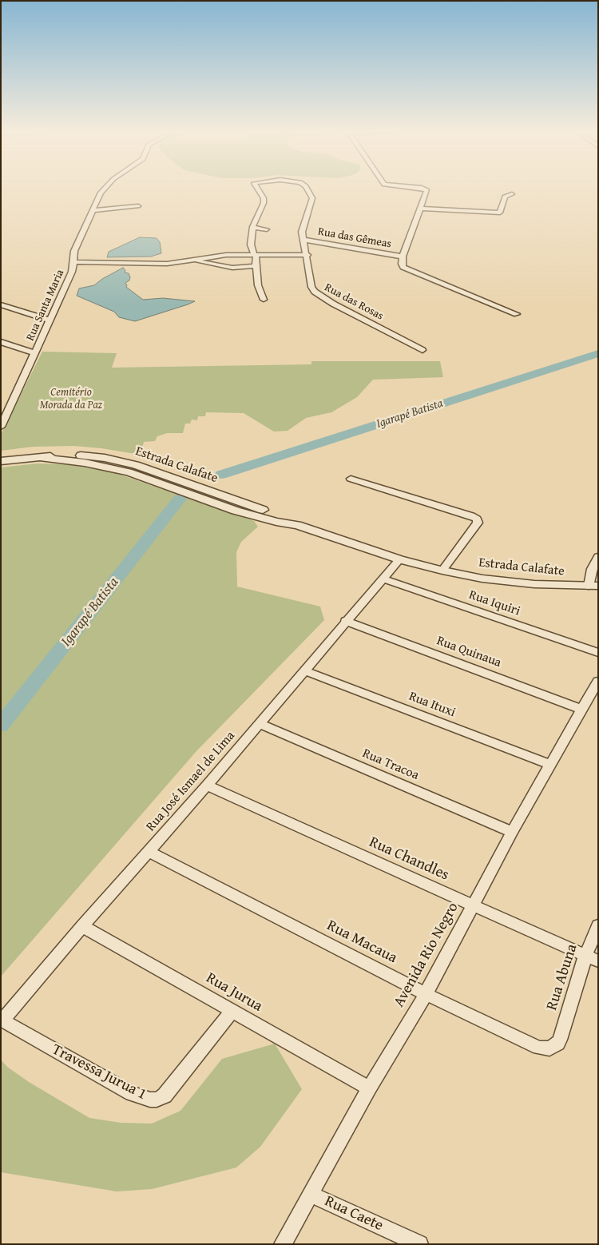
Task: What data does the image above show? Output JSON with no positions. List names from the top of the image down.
{
  "streets": {
    "street": [
      "Rua das Gêmeas",
      "Rua das Rosas",
      "Rua Santa Maria",
      "Estrada Calafate",
      "Rua Iquiri",
      "Rua Quinaua",
      "Rua Ituxi",
      "Rua Tracoa",
      "Rua José Ismael de Lima",
      "Rua Chandles",
      "Rua Macaua",
      "Avenida Rio Negro",
      "Rua Abuna",
      "Rua Jurua",
      "Travessa Jurua 1",
      "Rua Caete"
    ]
  },
  "crossings": [
    ["Rua das Gêmeas", "Rua das Rosas"],
    ["Estrada Calafate", "Rua José Ismael de Lima"],
    ["Rua Iquiri", "Rua José Ismael de Lima"],
    ["Rua Quinaua", "Rua José Ismael de Lima"],
    ["Rua Quinaua", "Avenida Rio Negro"],
    ["Rua Ituxi", "Rua José Ismael de Lima"],
    ["Rua Ituxi", "Avenida Rio Negro"],
    ["Rua Tracoa", "Rua José Ismael de Lima"],
    ["Rua Tracoa", "Avenida Rio Negro"],
    ["Rua José Ismael de Lima", "Rua Chandles"],
    ["Rua José Ismael de Lima", "Rua Macaua"],
    ["Rua José Ismael de Lima", "Rua Jurua"],
    ["Rua José Ismael de Lima", "Travessa Jurua 1"],
    ["Rua Chandles", "Avenida Rio Negro"],
    ["Rua Chandles", "Rua Abuna"],
    ["Rua Macaua", "Avenida Rio Negro"],
    ["Rua Macaua", "Rua Abuna"],
    ["Avenida Rio Negro", "Rua Jurua"],
    ["Avenida Rio Negro", "Rua Caete"],
    ["Rua Jurua", "Travessa Jurua 1"]
  ],
  "water": ["Igarapé Batista"],
  "parks": ["Cemitério Morada da Paz"]
}
